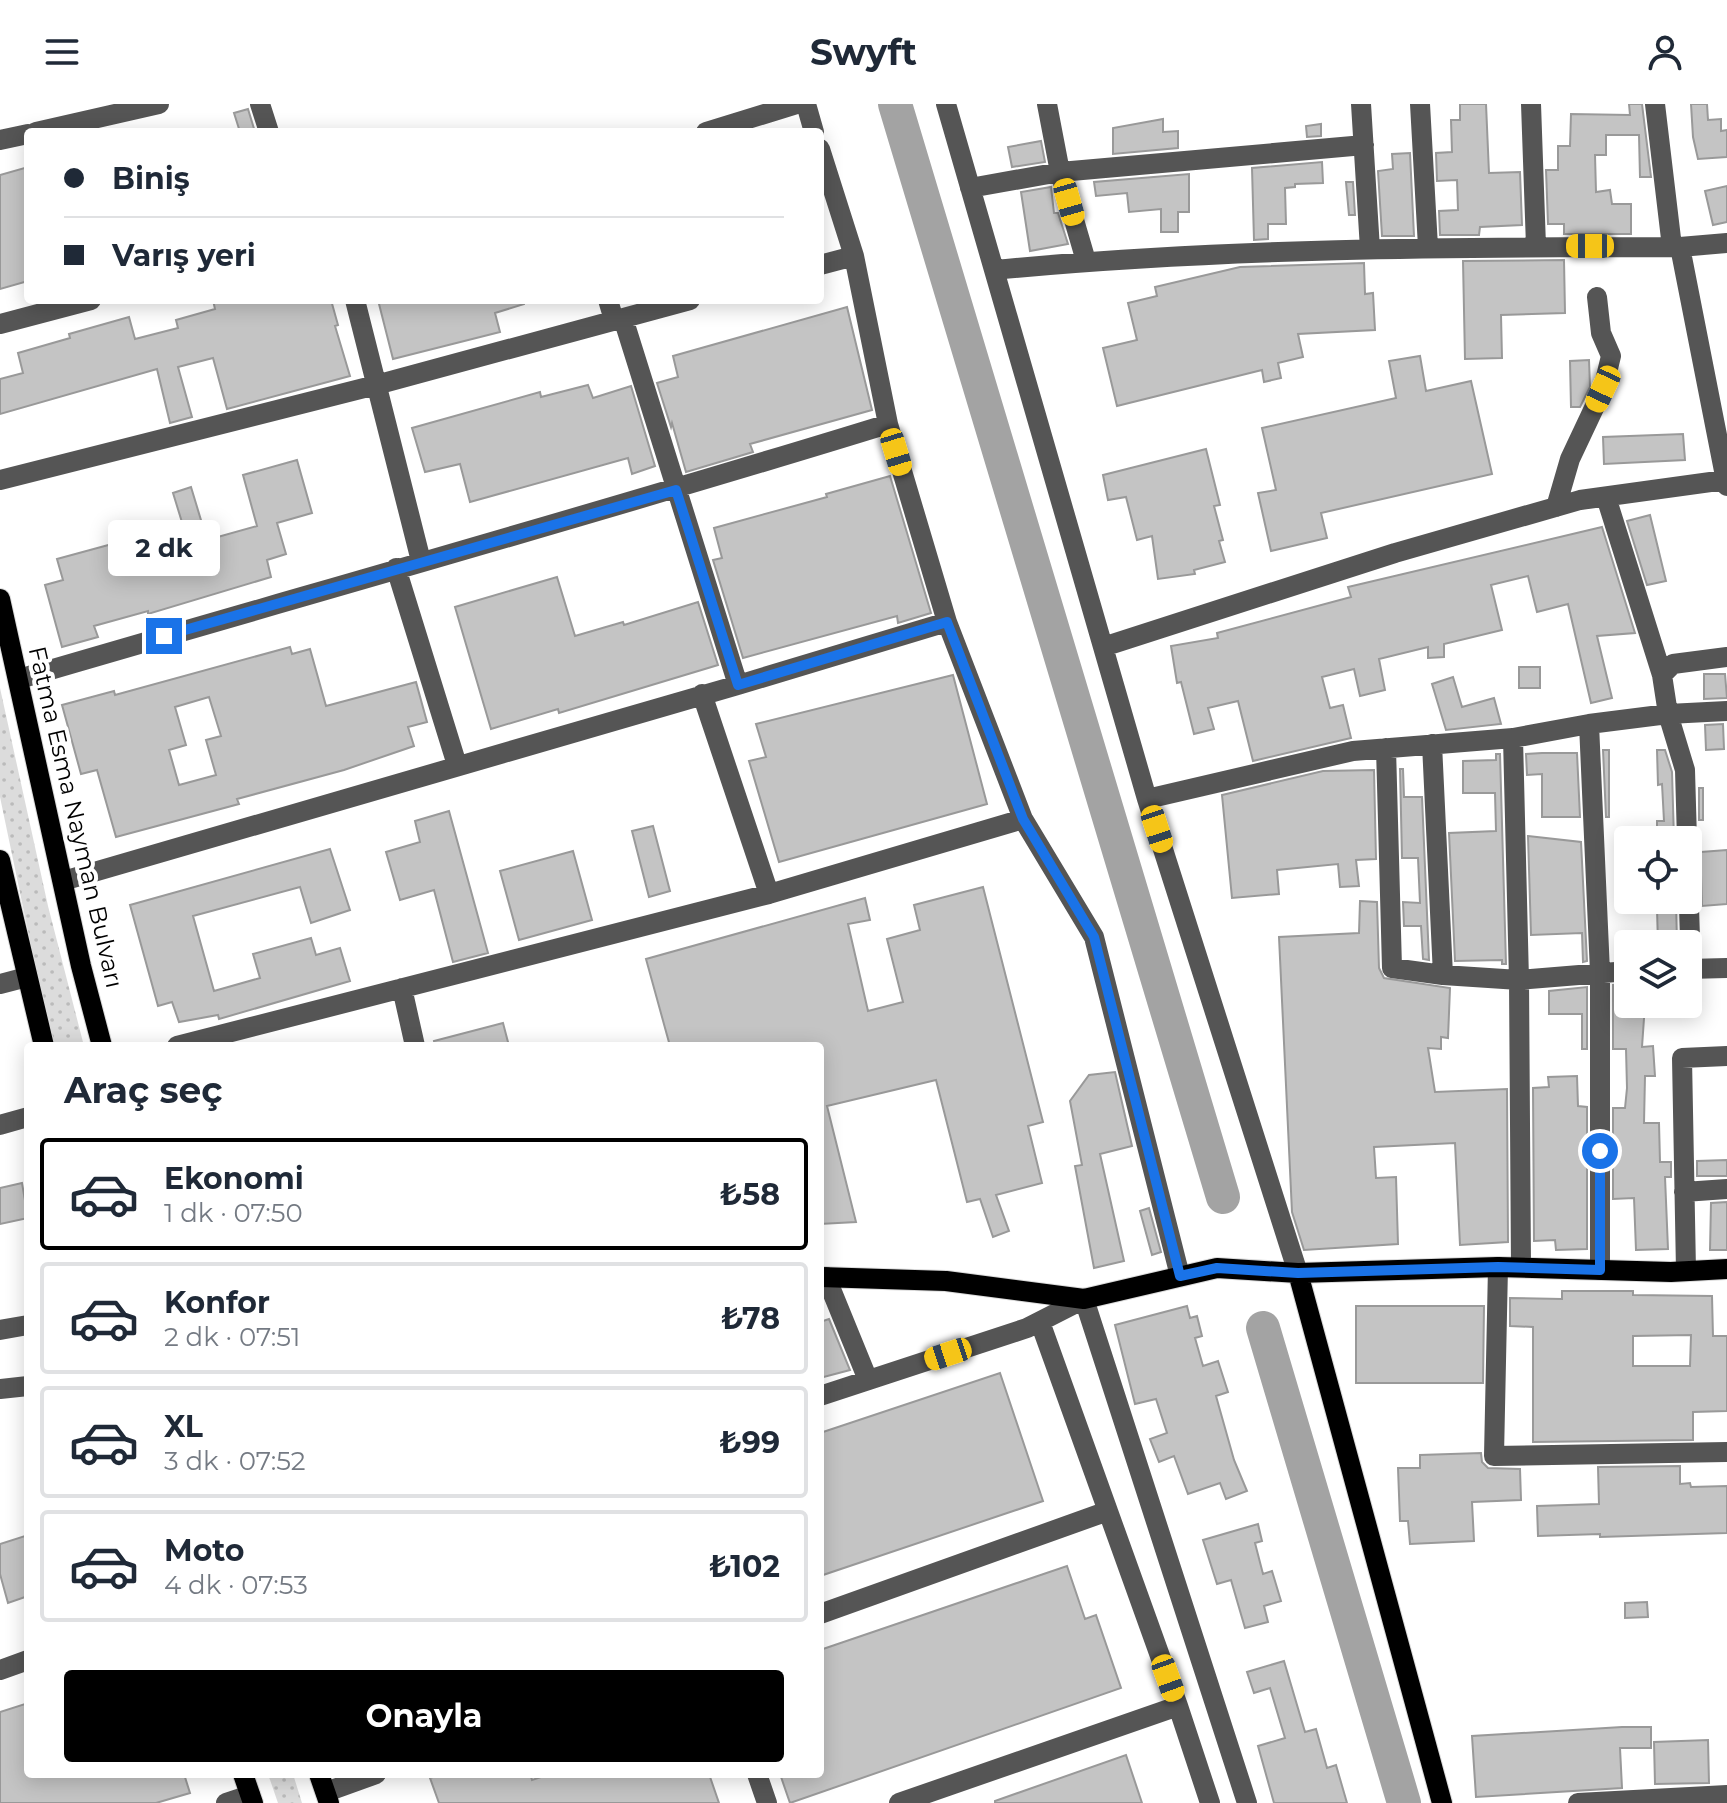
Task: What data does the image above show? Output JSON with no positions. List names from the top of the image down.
{
  "streets": {
    "main road": ["Fatma Esma Nayman Bulvarı"]
  },
  "page": {
    "header": "Swyft",
    "banner": ["Biniş", "Varış yeri"],
    "bubble": "2 dk",
    "heading": "Araç seç",
    "list": [
      {
        "name": "Ekonomi",
        "note": "1 dk · 07:50",
        "value": "₺58"
      },
      {
        "name": "Konfor",
        "note": "2 dk · 07:51",
        "value": "₺78"
      },
      {
        "name": "XL",
        "note": "3 dk · 07:52",
        "value": "₺99"
      },
      {
        "name": "Moto",
        "note": "4 dk · 07:53",
        "value": "₺102"
      }
    ],
    "buttons": "Onayla"
  }
}
